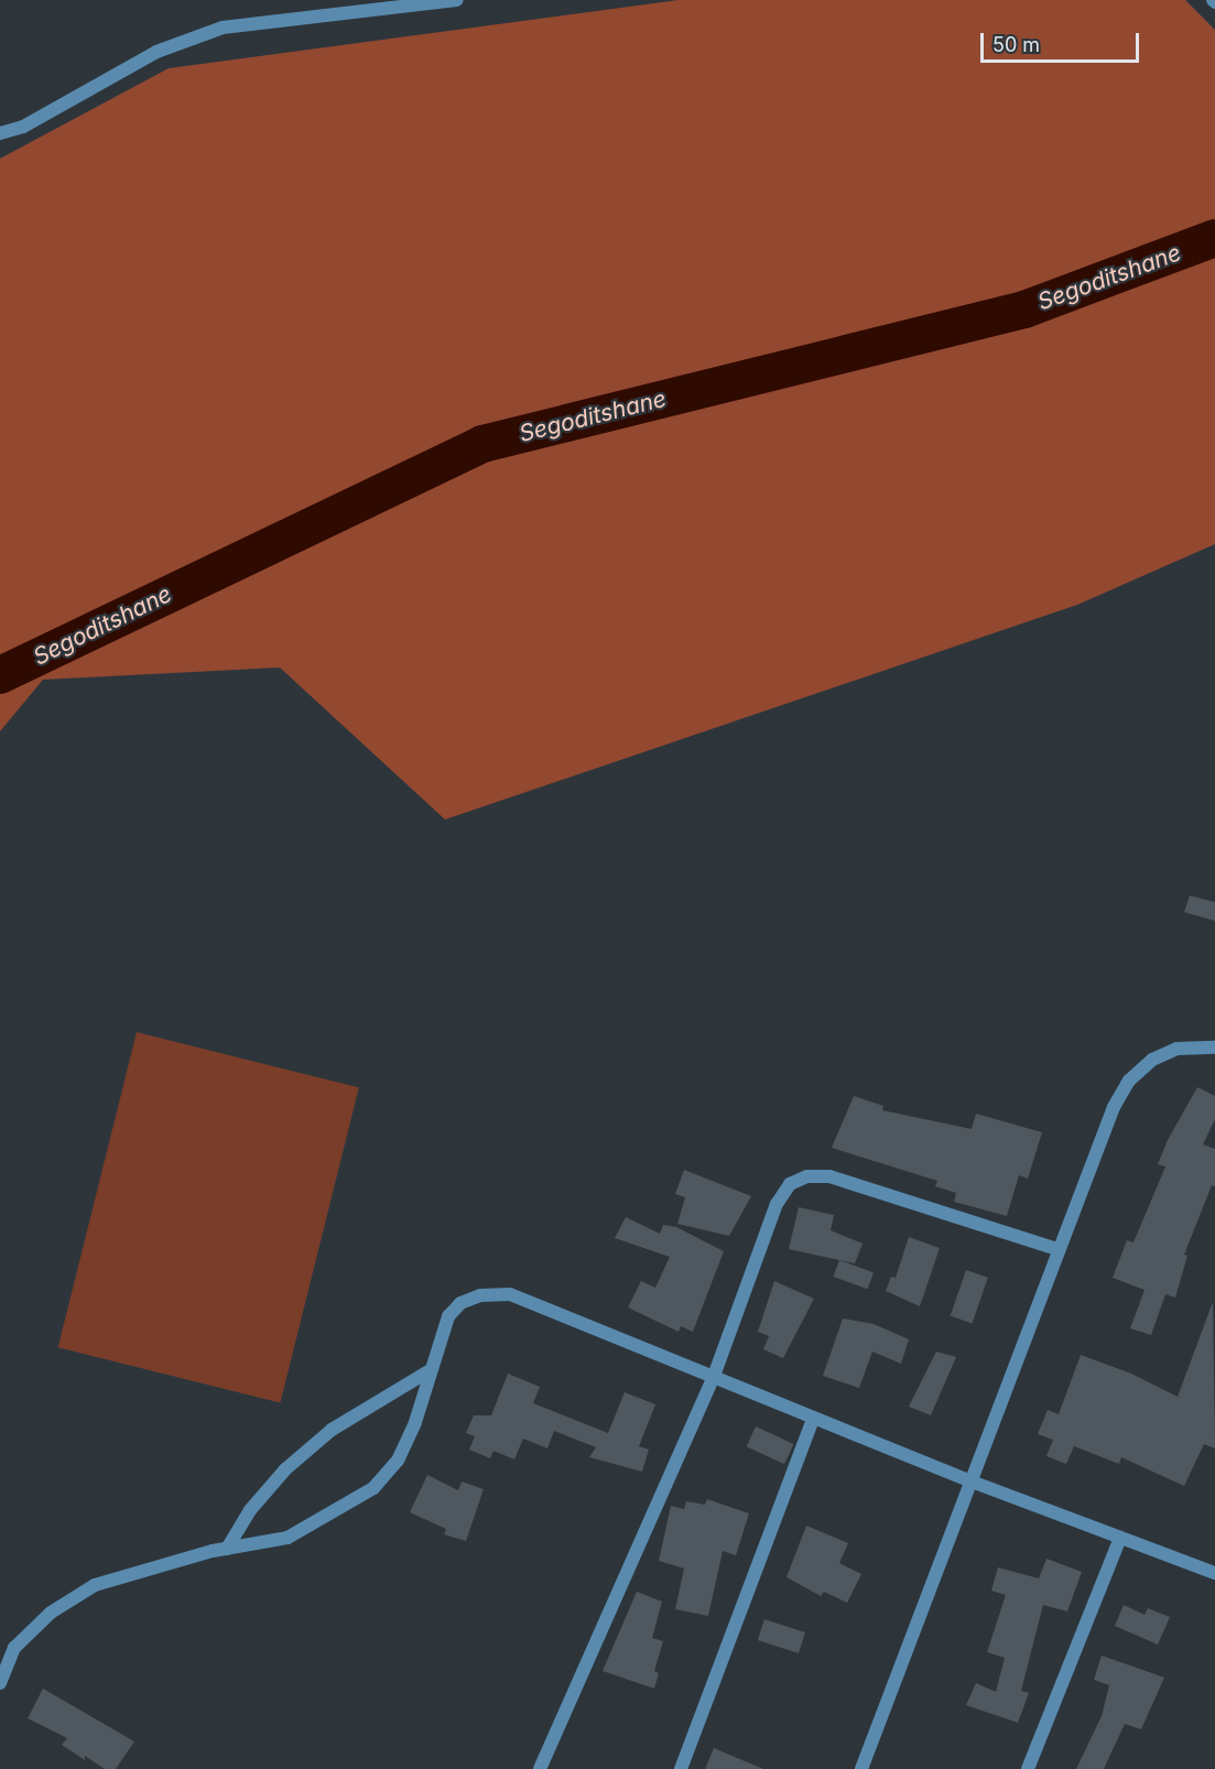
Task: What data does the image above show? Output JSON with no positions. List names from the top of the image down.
{
  "water": ["Segoditshane"],
  "scale_bar": "50 m"
}
